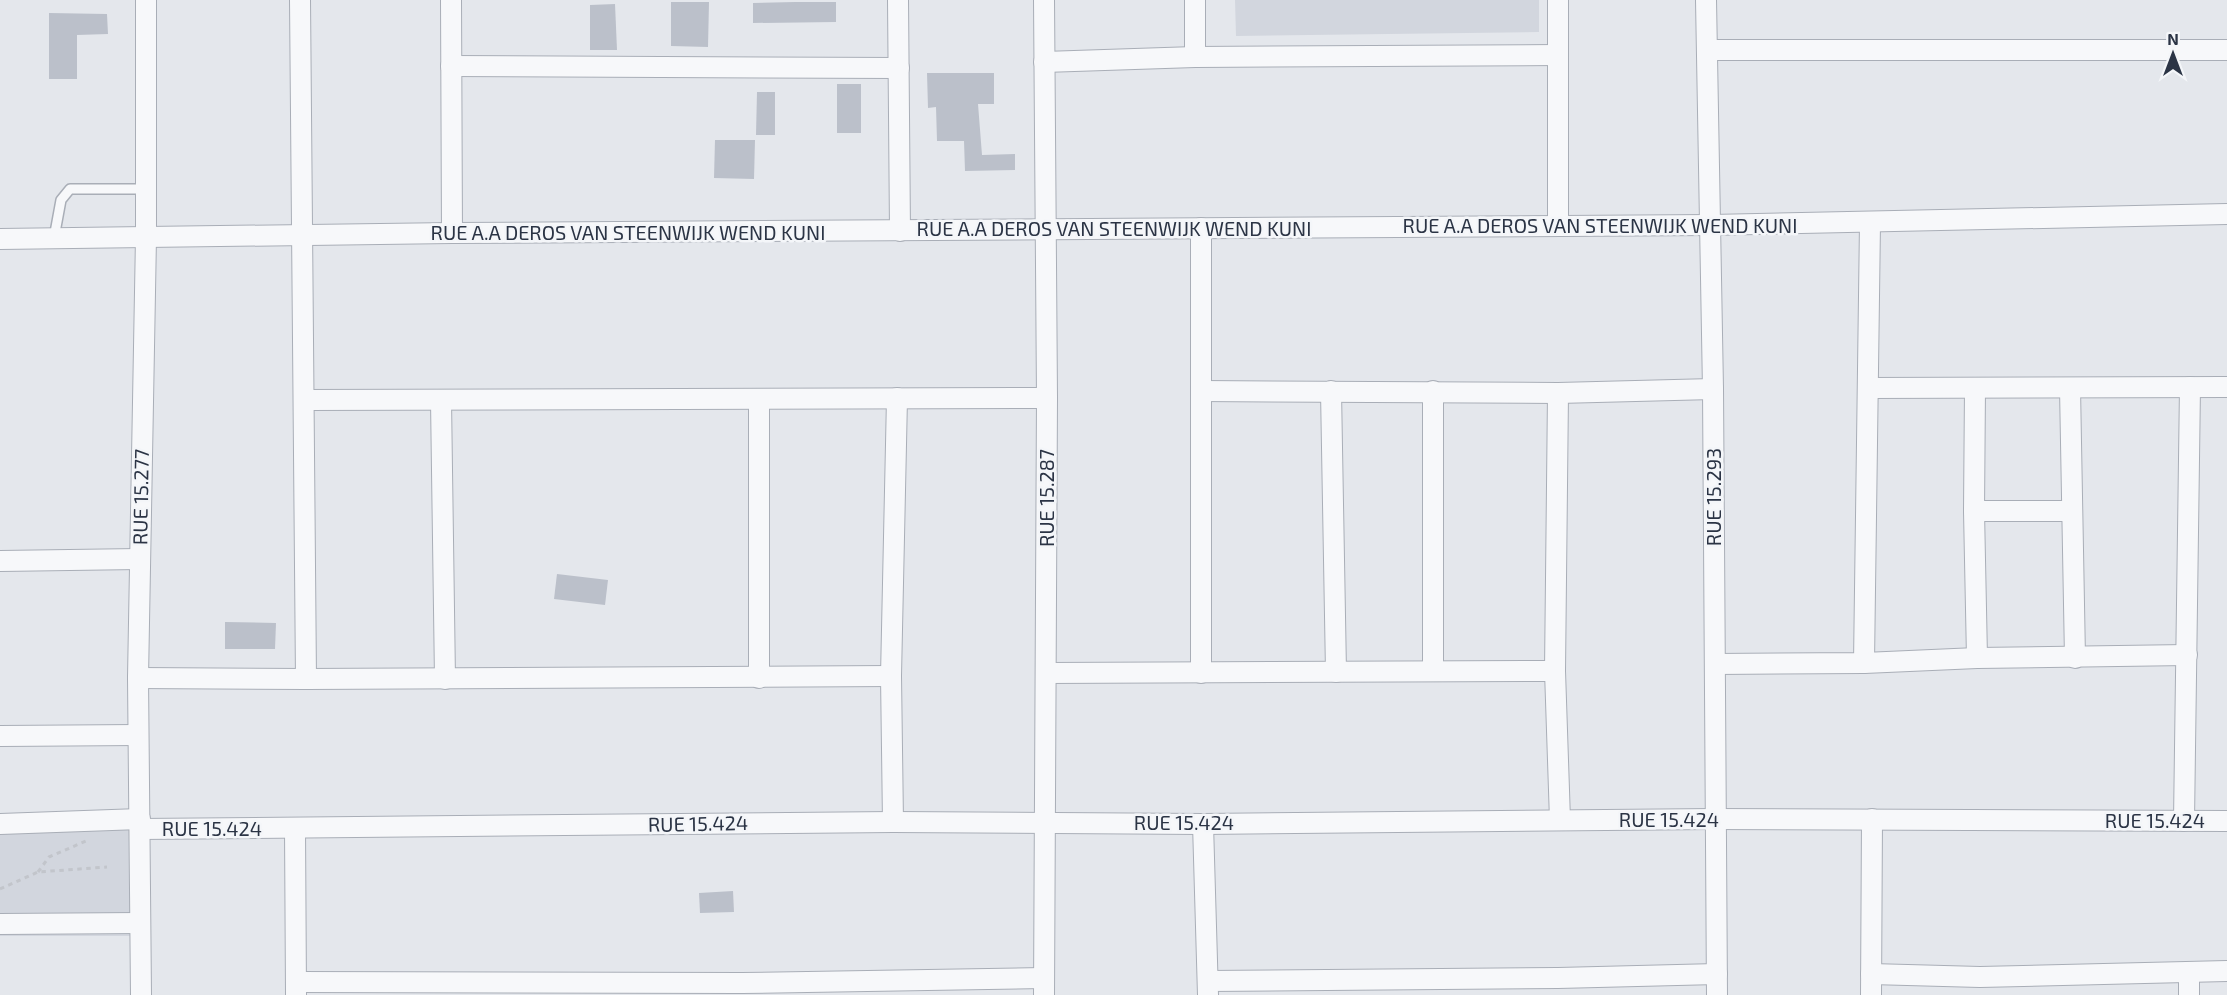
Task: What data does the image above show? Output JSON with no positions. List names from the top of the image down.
{
  "streets": {
    "street": [
      "RUE A.A DEROS VAN STEENWIJK WEND KUNI",
      "RUE 15.277",
      "RUE 15.293",
      "RUE 15.287",
      "RUE 15.424"
    ]
  },
  "crossings": [
    ["RUE A.A DEROS VAN STEENWIJK WEND KUNI", "RUE 15.277"],
    ["RUE A.A DEROS VAN STEENWIJK WEND KUNI", "RUE 15.293"],
    ["RUE A.A DEROS VAN STEENWIJK WEND KUNI", "RUE 15.287"],
    ["RUE 15.277", "RUE 15.424"],
    ["RUE 15.293", "RUE 15.424"],
    ["RUE 15.287", "RUE 15.424"]
  ],
  "north": "top"
}
